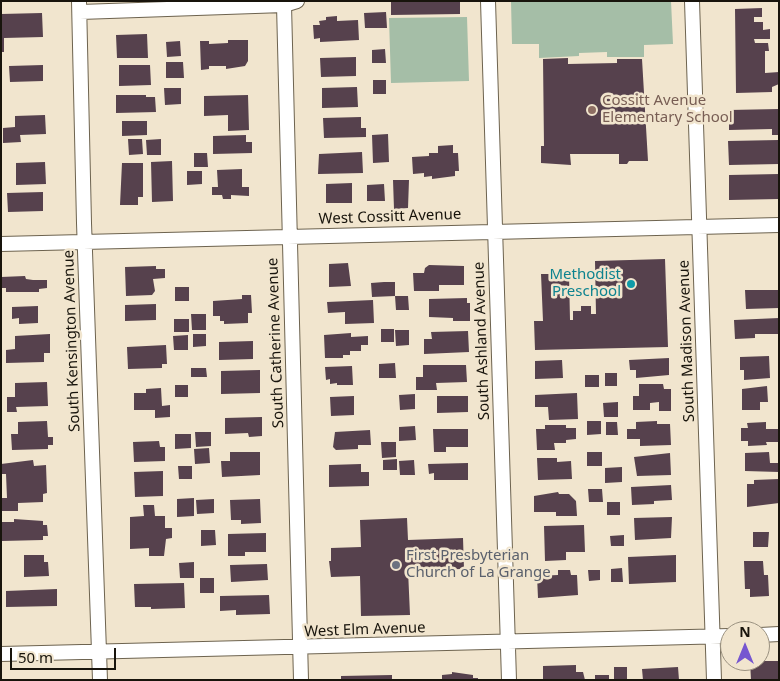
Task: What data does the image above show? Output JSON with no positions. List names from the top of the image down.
{
  "streets": {
    "street": [
      "West Cossitt Avenue",
      "South Kensington Avenue",
      "South Ashland Avenue",
      "South Madison Avenue",
      "South Catherine Avenue",
      "West Elm Avenue"
    ]
  },
  "crossings": [
    ["West Cossitt Avenue", "South Kensington Avenue"],
    ["West Cossitt Avenue", "South Ashland Avenue"],
    ["West Cossitt Avenue", "South Madison Avenue"],
    ["West Cossitt Avenue", "South Catherine Avenue"],
    ["South Kensington Avenue", "West Elm Avenue"],
    ["South Ashland Avenue", "West Elm Avenue"],
    ["South Madison Avenue", "West Elm Avenue"],
    ["South Catherine Avenue", "West Elm Avenue"]
  ],
  "places": ["Cossitt Avenue Elementary School", "Methodist Preschool", "First Presbyterian Church of La Grange"],
  "scale_bar": "50 m",
  "north": "top"
}
